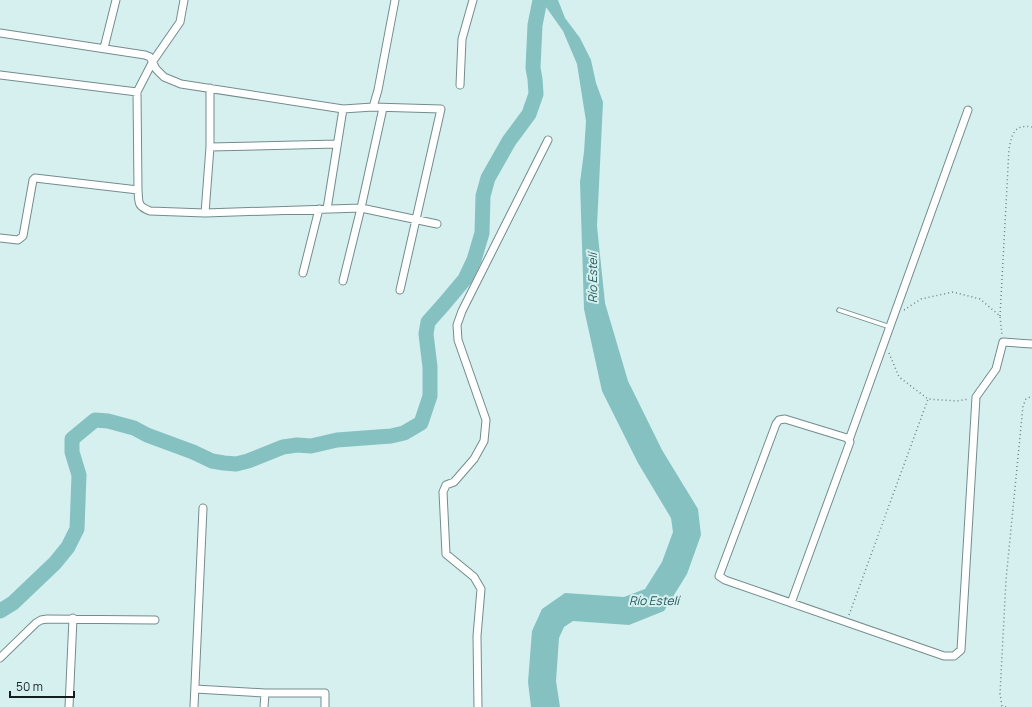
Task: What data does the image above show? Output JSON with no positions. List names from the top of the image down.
{
  "water": ["Río Estelí"],
  "scale_bar": "50 m"
}
